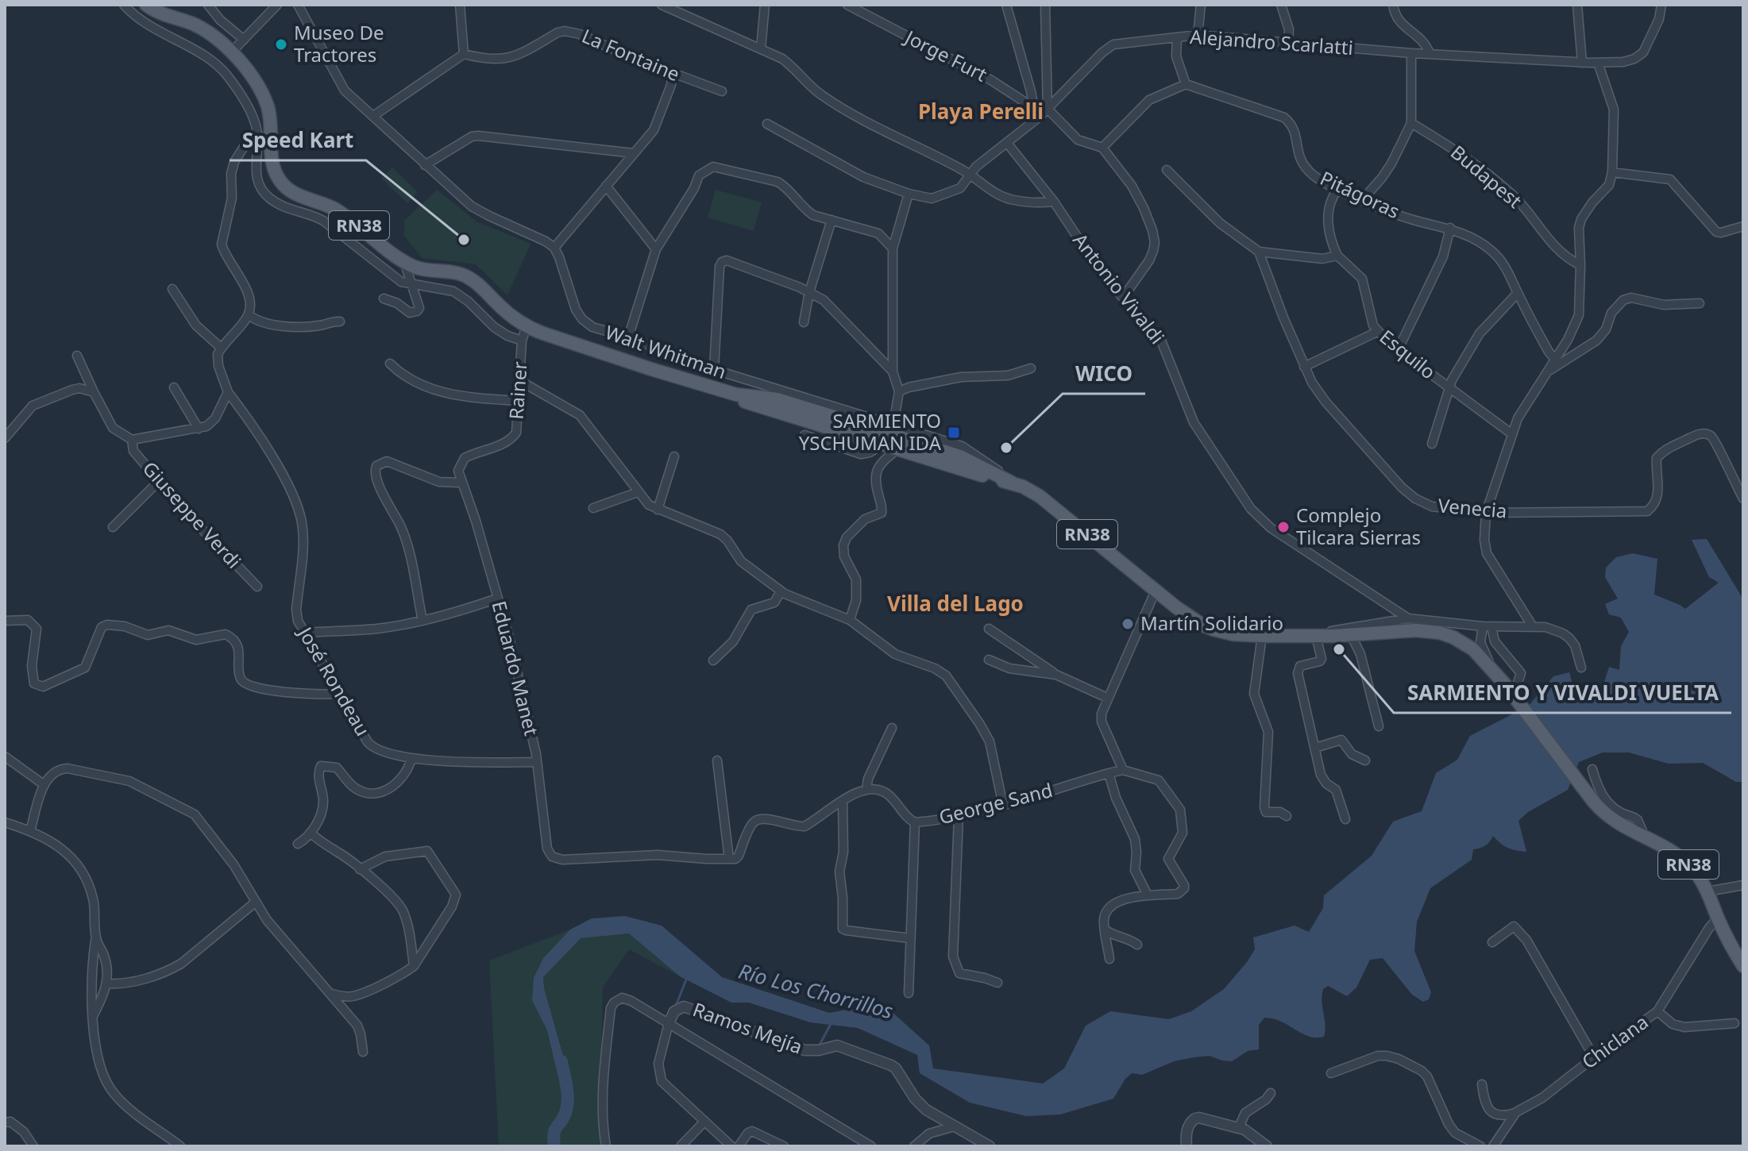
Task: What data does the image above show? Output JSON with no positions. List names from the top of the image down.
{
  "streets": {
    "main road": ["RN38"],
    "street": [
      "Alejandro Scarlatti",
      "La Fontaine",
      "Jorge Furt",
      "Budapest",
      "Pitágoras",
      "Antonio Vivaldi",
      "Walt Whitman",
      "Esquilo",
      "Rainer",
      "Venecia",
      "Giuseppe Verdi",
      "Eduardo Manet",
      "José Rondeau",
      "George Sand",
      "Ramos Mejía",
      "Chiclana"
    ]
  },
  "crossings": [
    ["Alejandro Scarlatti", "Jorge Furt"],
    ["Alejandro Scarlatti", "Antonio Vivaldi"],
    ["RN38", "Walt Whitman"],
    ["RN38", "Rainer"],
    ["RN38", "Chiclana"],
    ["Rainer", "Eduardo Manet"]
  ],
  "districts": ["Playa Perelli", "Villa del Lago"],
  "water": ["Río Los Chorrillos"],
  "places": {
    "other": [
      "Museo De Tractores",
      "Speed Kart",
      "WICO",
      "Complejo Tilcara Sierras",
      "Martín Solidario",
      "SARMIENTO Y VIVALDI VUELTA"
    ],
    "transit": ["SARMIENTO YSCHUMAN IDA"]
  }
}
